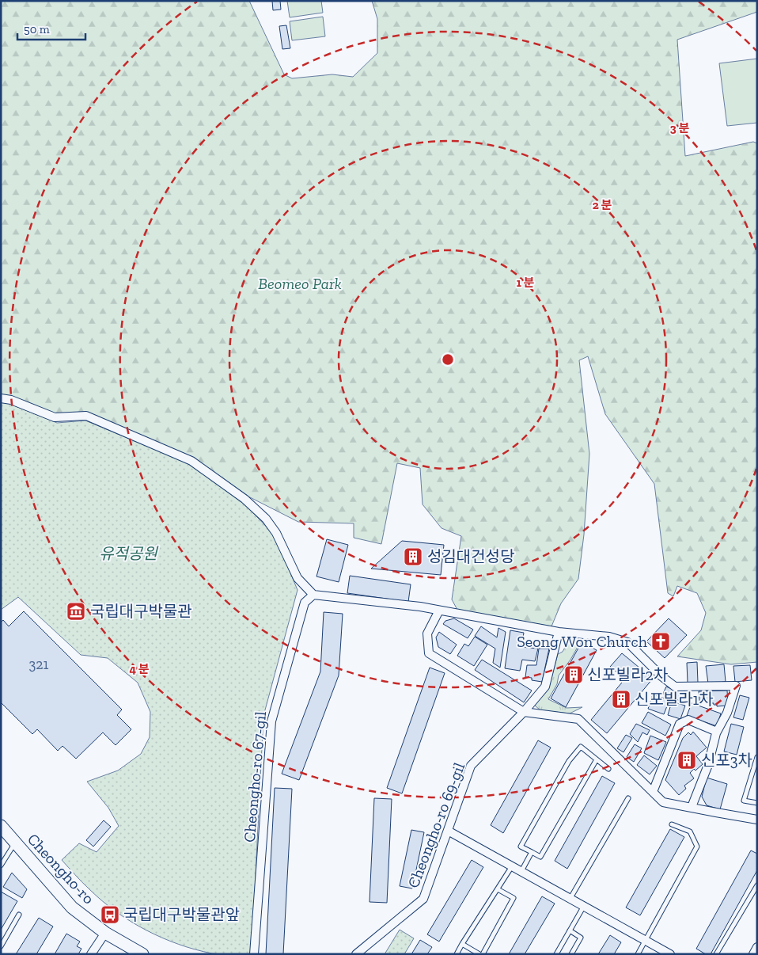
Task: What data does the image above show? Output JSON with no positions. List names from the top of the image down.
{
  "streets": {
    "main road": ["Cheongho-ro"],
    "street": ["Cheongho-ro 67-gil", "Cheongho-ro 69-gil"]
  },
  "parks": ["Beomeo Park", "유적공원"],
  "places": {
    "building": [
      "성김대건성당",
      "신포빌라2차",
      "신포빌라1차",
      "신포3차"
    ],
    "museum": ["국립대구박물관"],
    "church": ["Seong Won Church"],
    "bus stop": ["국립대구박물관앞"]
  },
  "house_numbers": ["321"],
  "scale_bar": "50 m",
  "rings": [
    "3 분",
    "2 분",
    "1 분",
    "4 분"
  ]
}
